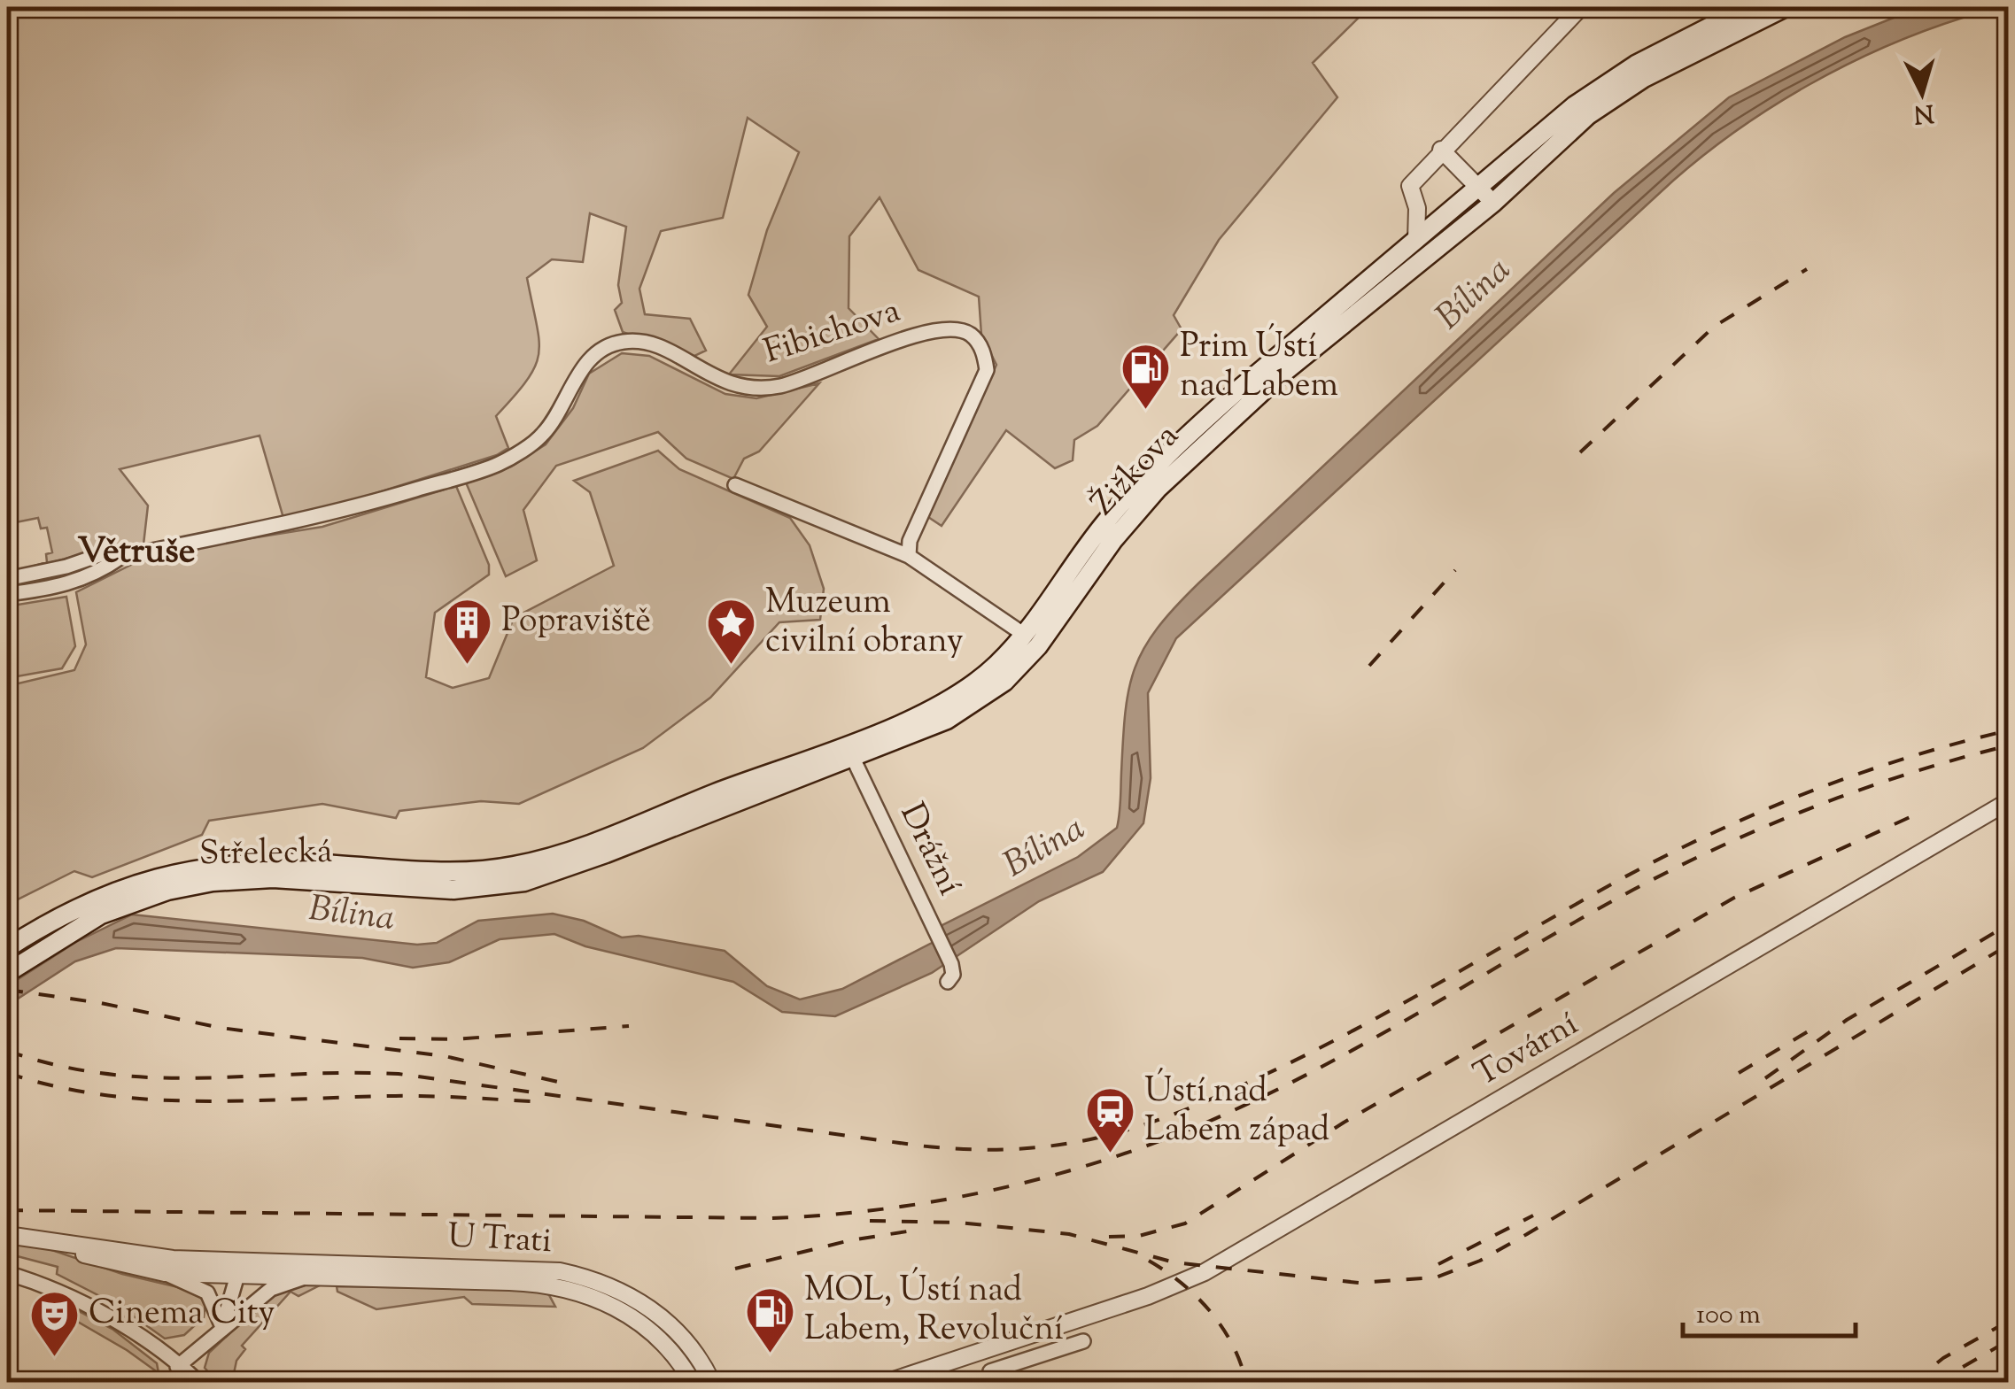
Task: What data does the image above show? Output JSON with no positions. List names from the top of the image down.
{
  "streets": {
    "main road": ["Žižkova", "Střelecká"],
    "street": [
      "Fibichova",
      "Drážní",
      "Tovární",
      "U Trati"
    ]
  },
  "crossings": [
    ["Žižkova", "Drážní"],
    ["Žižkova", "Střelecká"]
  ],
  "districts": ["Větruše"],
  "water": ["Bílina"],
  "places": {
    "fuel station": ["Prim Ústí nad Labem", "MOL, Ústí nad Labem, Revoluční"],
    "building": ["Popraviště"],
    "place": ["Muzeum civilní obrany"],
    "station": ["Ústí nad Labem západ"],
    "theatre": ["Cinema City"]
  },
  "scale_bar": "100 m",
  "north": "bottom"
}
